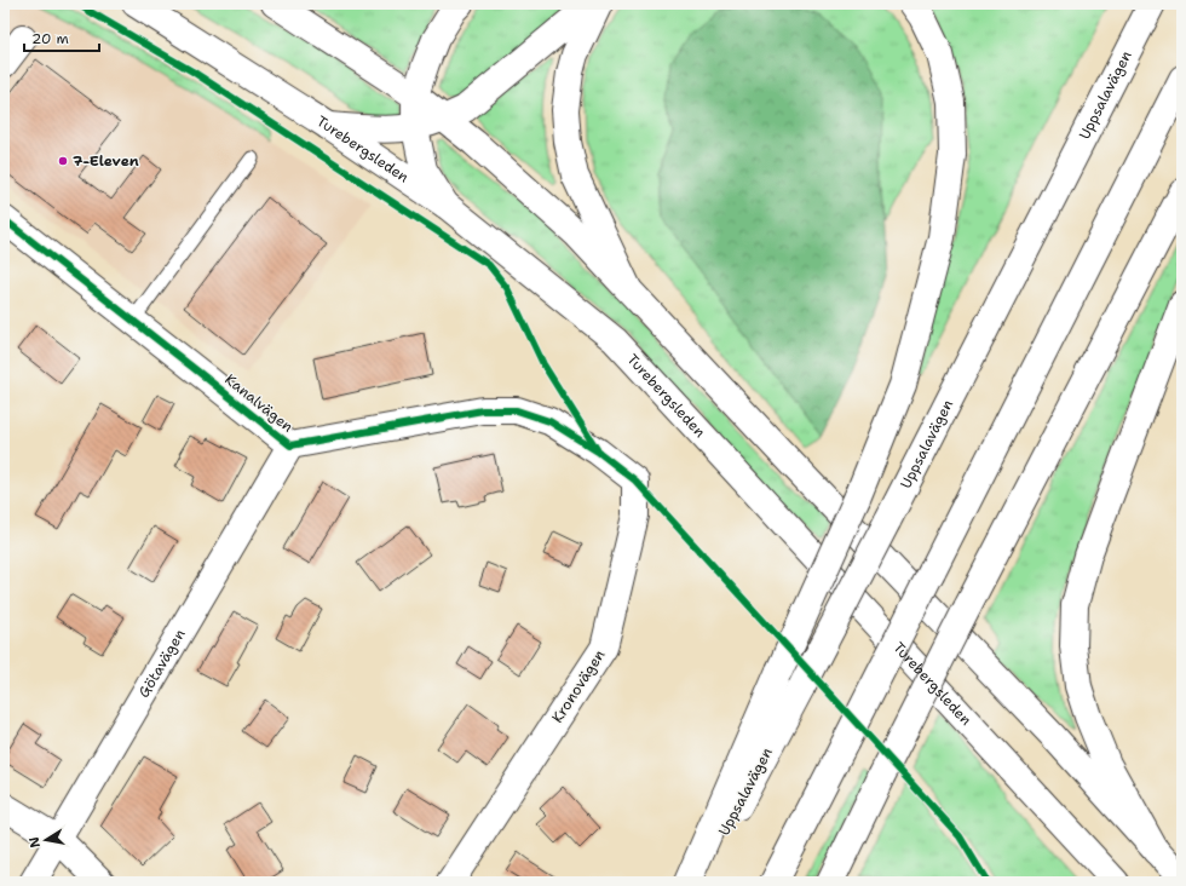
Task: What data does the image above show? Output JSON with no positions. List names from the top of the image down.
{
  "streets": {
    "main road": [
      "Uppsalavägen",
      "Turebergsleden",
      "Kanalvägen",
      "Götavägen",
      "Kronovägen"
    ]
  },
  "crossings": [
    ["Kanalvägen", "Götavägen"],
    ["Kanalvägen", "Kronovägen"]
  ],
  "places": ["7-Eleven"],
  "scale_bar": "20 m",
  "north": "left"
}
